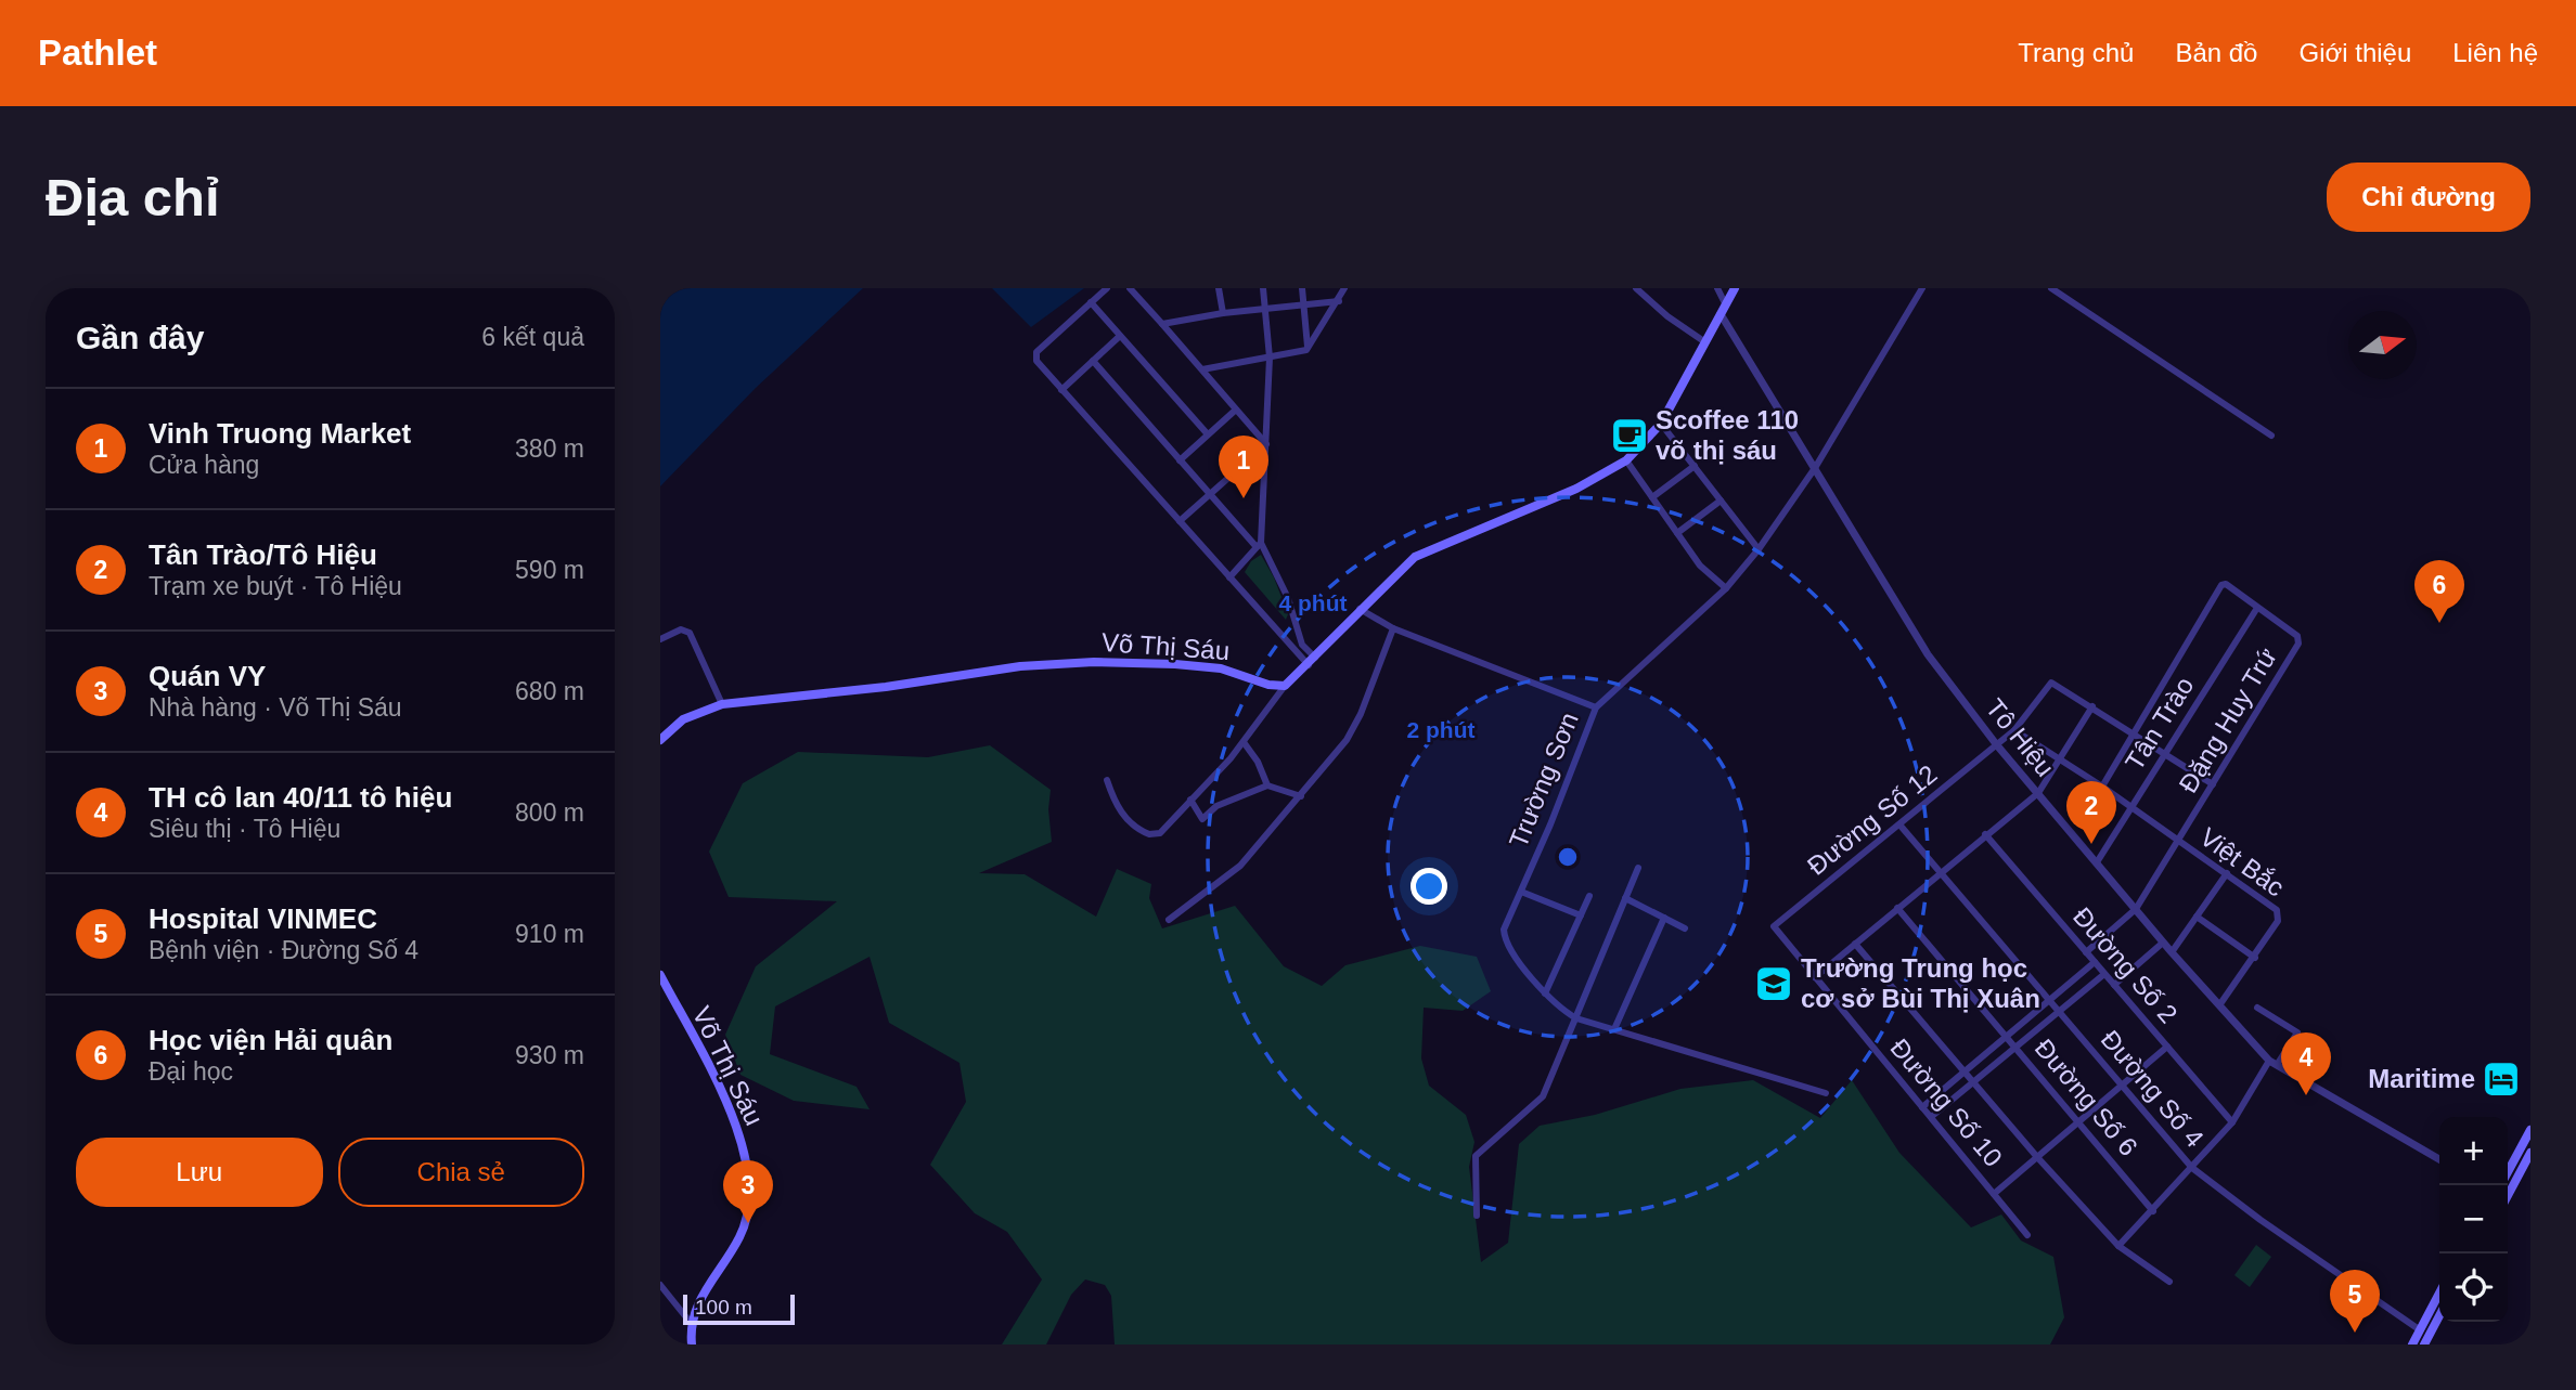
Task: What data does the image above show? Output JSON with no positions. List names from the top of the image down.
{
  "streets": {
    "main road": ["Võ Thị Sáu"],
    "street": [
      "Đặng Huy Trứ",
      "Tân Trào",
      "Tô Hiệu",
      "Trường Sơn",
      "Đường Số 12",
      "Việt Bắc",
      "Đường Số 2",
      "Đường Số 4",
      "Đường Số 6",
      "Đường Số 10"
    ]
  },
  "crossings": [
    ["Đặng Huy Trứ", "Tân Trào"],
    ["Đặng Huy Trứ", "Tô Hiệu"],
    ["Đặng Huy Trứ", "Việt Bắc"],
    ["Đặng Huy Trứ", "Đường Số 2"],
    ["Tân Trào", "Tô Hiệu"],
    ["Tân Trào", "Việt Bắc"],
    ["Tô Hiệu", "Trường Sơn"],
    ["Tô Hiệu", "Đường Số 12"],
    ["Tô Hiệu", "Việt Bắc"],
    ["Đường Số 12", "Việt Bắc"],
    ["Đường Số 12", "Đường Số 4"],
    ["Đường Số 12", "Đường Số 10"]
  ],
  "places": {
    "cafe": ["Scoffee 110 võ thị sáu"],
    "school or university": ["Trường Trung học cơ sở Bùi Thị Xuân"],
    "hotel": ["Maritime"]
  },
  "scale_bar": "100 m",
  "north": "right",
  "page": {
    "header": "Pathlet",
    "nav": [
      "Trang chủ",
      "Bản đồ",
      "Giới thiệu",
      "Liên hệ"
    ],
    "buttons": [
      "Chỉ đường",
      ["Lưu", "Chia sẻ"]
    ],
    "title": "Địa chỉ",
    "heading": ["Gần đây", "6 kết quả"],
    "list": [
      {
        "mark": "1",
        "name": "Vinh Truong Market",
        "note": "Cửa hàng",
        "value": "380 m"
      },
      {
        "mark": "2",
        "name": "Tân Trào/Tô Hiệu",
        "note": "Trạm xe buýt · Tô Hiệu",
        "value": "590 m"
      },
      {
        "mark": "3",
        "name": "Quán VY",
        "note": "Nhà hàng · Võ Thị Sáu",
        "value": "680 m"
      },
      {
        "mark": "4",
        "name": "TH cô lan 40/11 tô hiệu",
        "note": "Siêu thị · Tô Hiệu",
        "value": "800 m"
      },
      {
        "mark": "5",
        "name": "Hospital VINMEC",
        "note": "Bệnh viện · Đường Số 4",
        "value": "910 m"
      },
      {
        "mark": "6",
        "name": "Học viện Hải quân",
        "note": "Đại học",
        "value": "930 m"
      }
    ],
    "pins": [
      "1",
      "6",
      "2",
      "4",
      "3",
      "5"
    ],
    "map_buttons": ["+", "−"],
    "scale": "100 m"
  },
  "rings": ["4 phút", "2 phút"]
}
